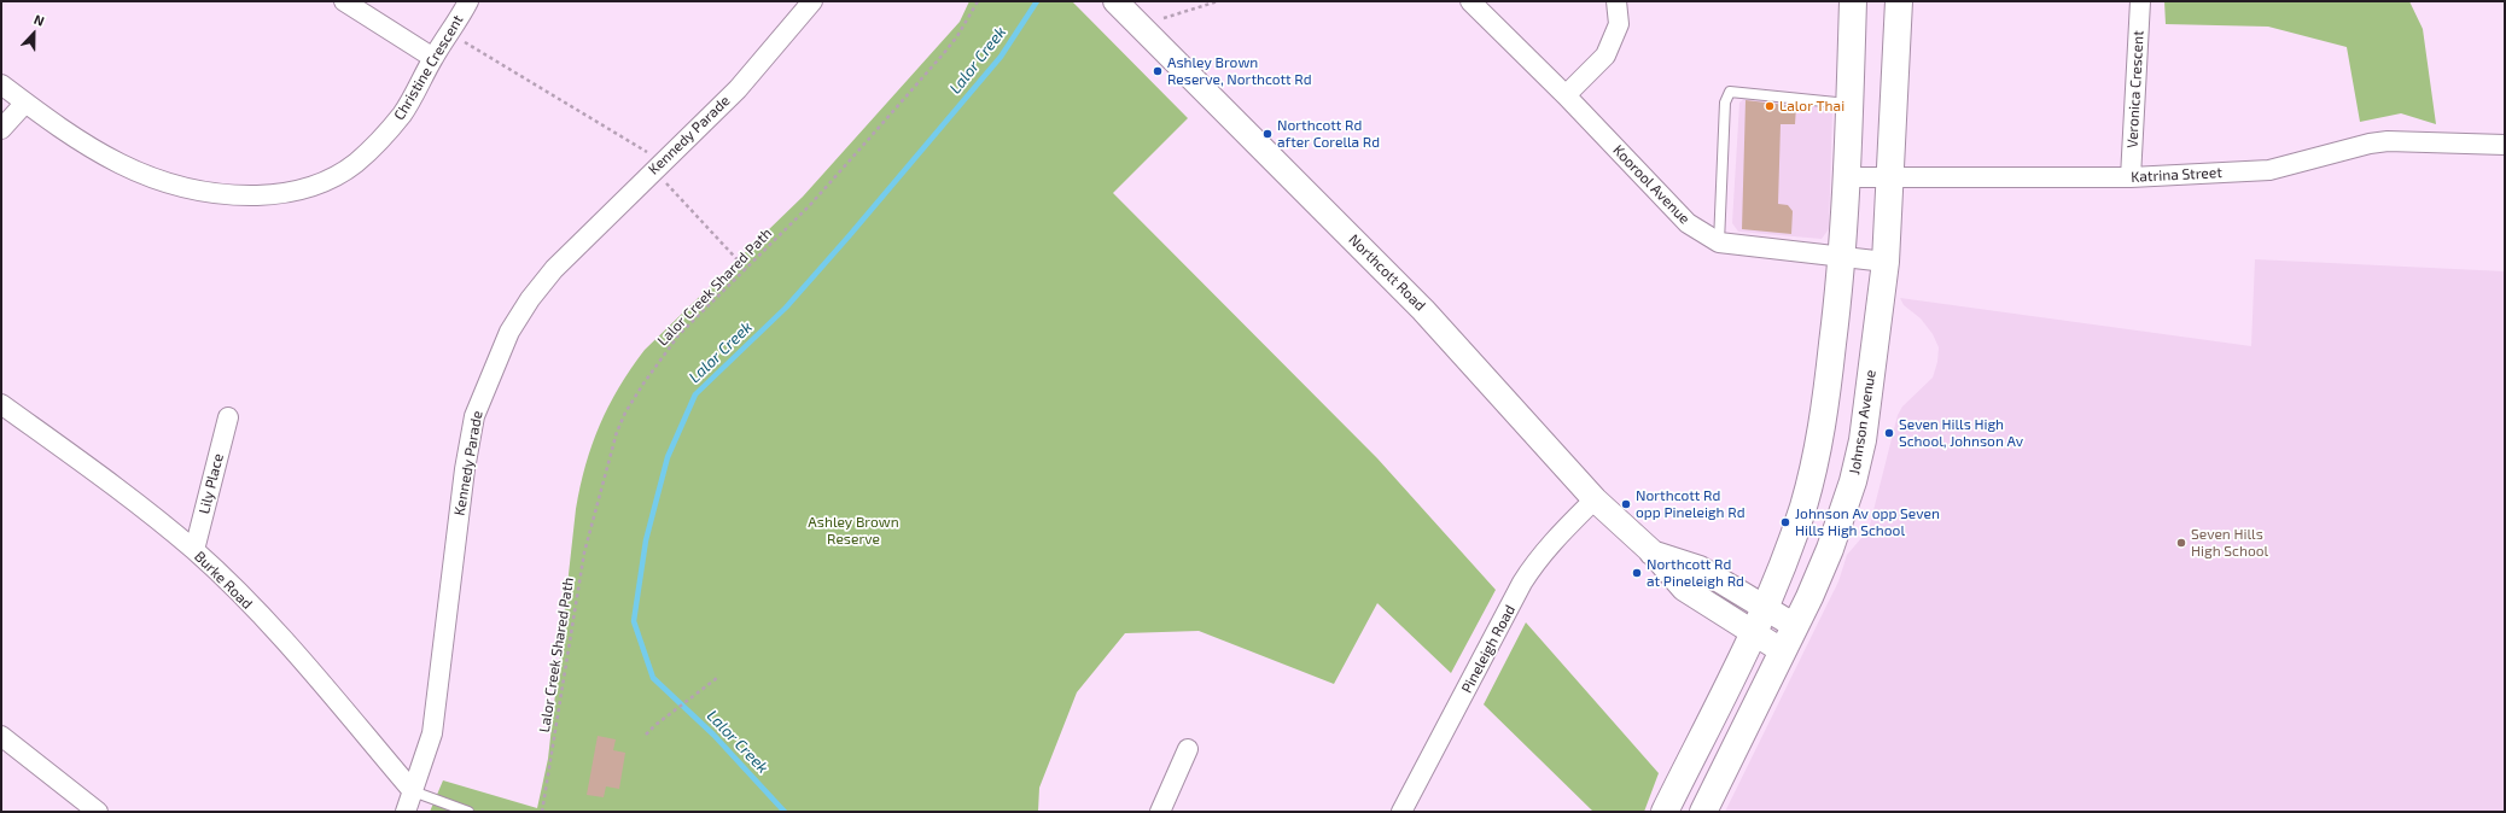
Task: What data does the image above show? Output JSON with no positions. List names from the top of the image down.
{
  "streets": {
    "main road": ["Johnson Avenue"],
    "street": [
      "Christine Crescent",
      "Veronica Crescent",
      "Kennedy Parade",
      "Katrina Street",
      "Koorool Avenue",
      "Northcott Road",
      "Lily Place",
      "Burke Road",
      "Pineleigh Road"
    ],
    "path": ["Lalor Creek Shared Path"]
  },
  "crossings": [
    ["Veronica Crescent", "Katrina Street"],
    ["Kennedy Parade", "Burke Road"],
    ["Katrina Street", "Johnson Avenue"],
    ["Koorool Avenue", "Johnson Avenue"],
    ["Northcott Road", "Johnson Avenue"],
    ["Northcott Road", "Pineleigh Road"],
    ["Lily Place", "Burke Road"]
  ],
  "water": ["Lalor Creek"],
  "parks": ["Ashley Brown Reserve"],
  "places": [
    "Ashley Brown Reserve, Northcott Rd",
    "Lalor Thai",
    "Northcott Rd after Corella Rd",
    "Seven Hills High School, Johnson Av",
    "Northcott Rd opp Pineleigh Rd",
    "Johnson Av opp Seven Hills High School",
    "Seven Hills High School",
    "Northcott Rd at Pineleigh Rd"
  ],
  "north": "top"
}
